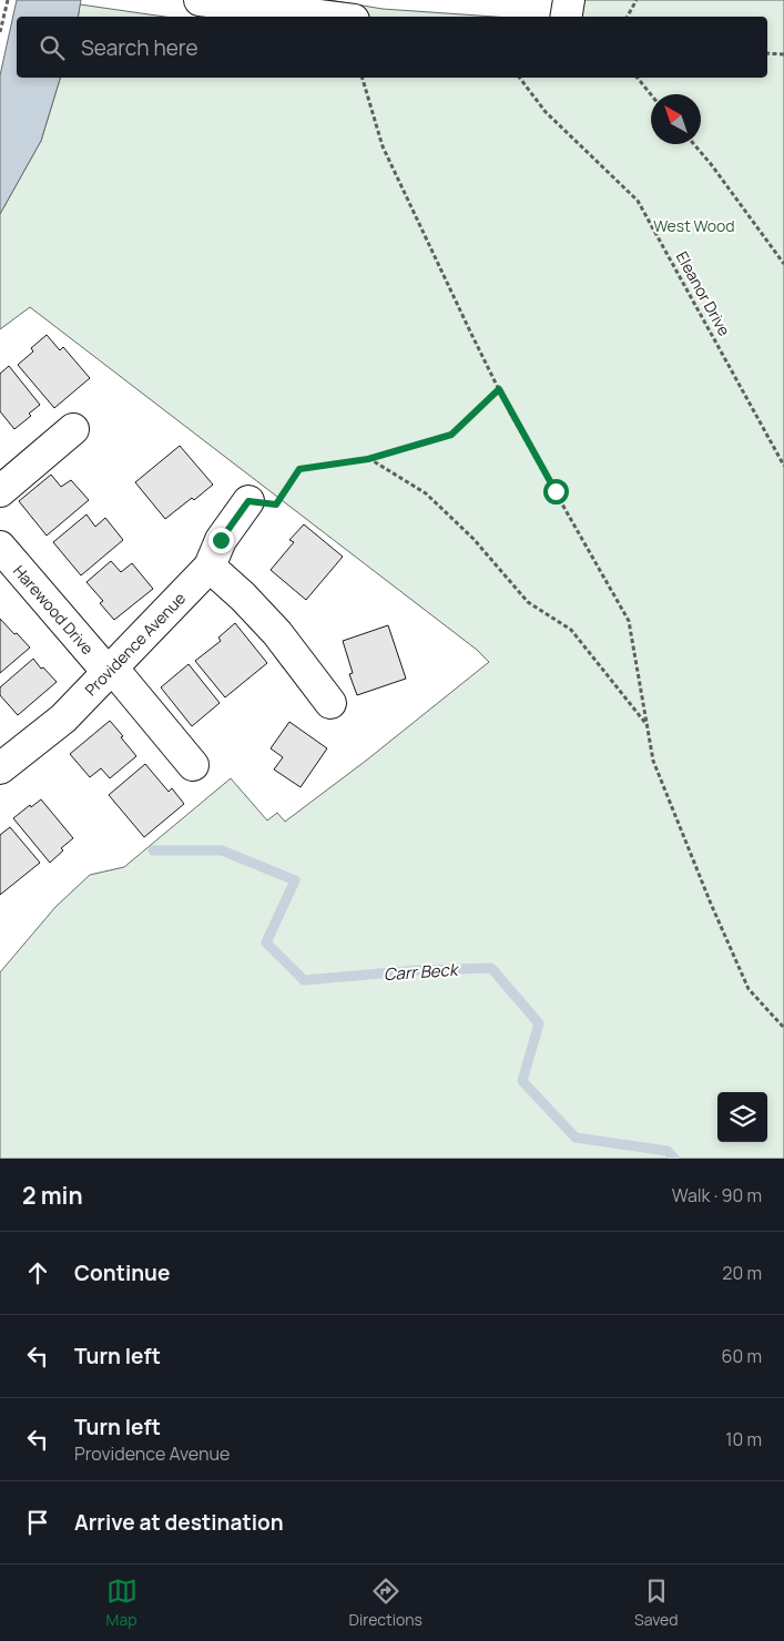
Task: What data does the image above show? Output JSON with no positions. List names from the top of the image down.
{
  "streets": {
    "street": ["Harewood Drive", "Providence Avenue"],
    "path": ["Eleanor Drive"]
  },
  "crossings": [
    ["Harewood Drive", "Providence Avenue"]
  ],
  "water": ["Carr Beck"],
  "parks": ["West Wood"],
  "north": "top left",
  "page": {
    "search": "Search here",
    "heading": ["2 min", "Walk · 90 m"],
    "list": [
      ["Continue", "20 m"],
      ["Turn left", "60 m"],
      ["Turn left", "Providence Avenue", "10 m"],
      "Arrive at destination"
    ],
    "nav": ["Map", "Directions", "Saved"]
  }
}
